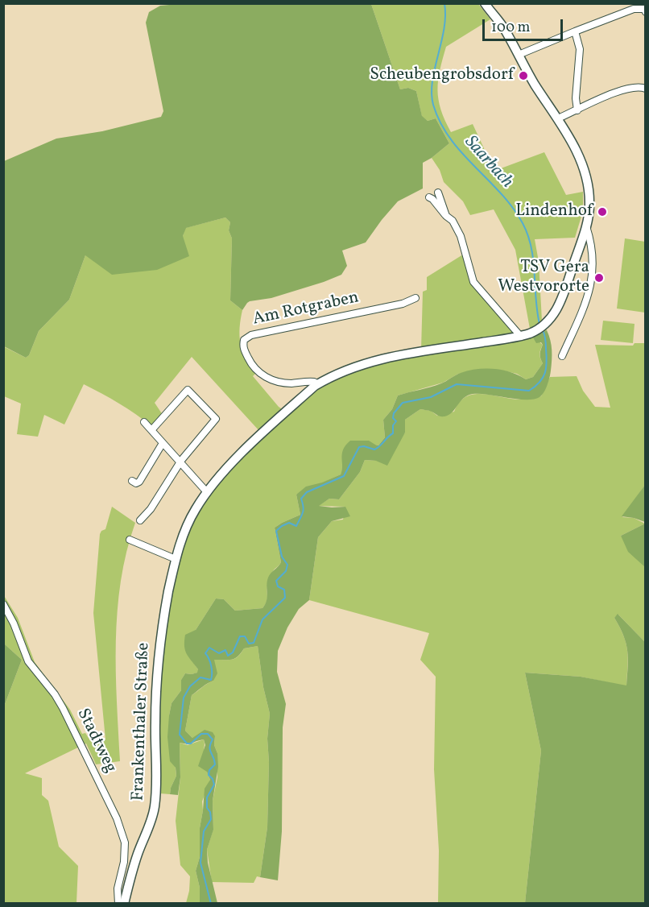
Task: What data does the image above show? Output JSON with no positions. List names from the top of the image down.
{
  "streets": {
    "main road": ["Frankenthaler Straße"],
    "street": ["Am Rotgraben", "Stadtweg"]
  },
  "crossings": [
    ["Am Rotgraben", "Frankenthaler Straße"]
  ],
  "water": ["Saarbach"],
  "places": ["Scheubengrobsdorf", "Lindenhof", "TSV Gera Westvororte"],
  "scale_bar": "100 m"
}
